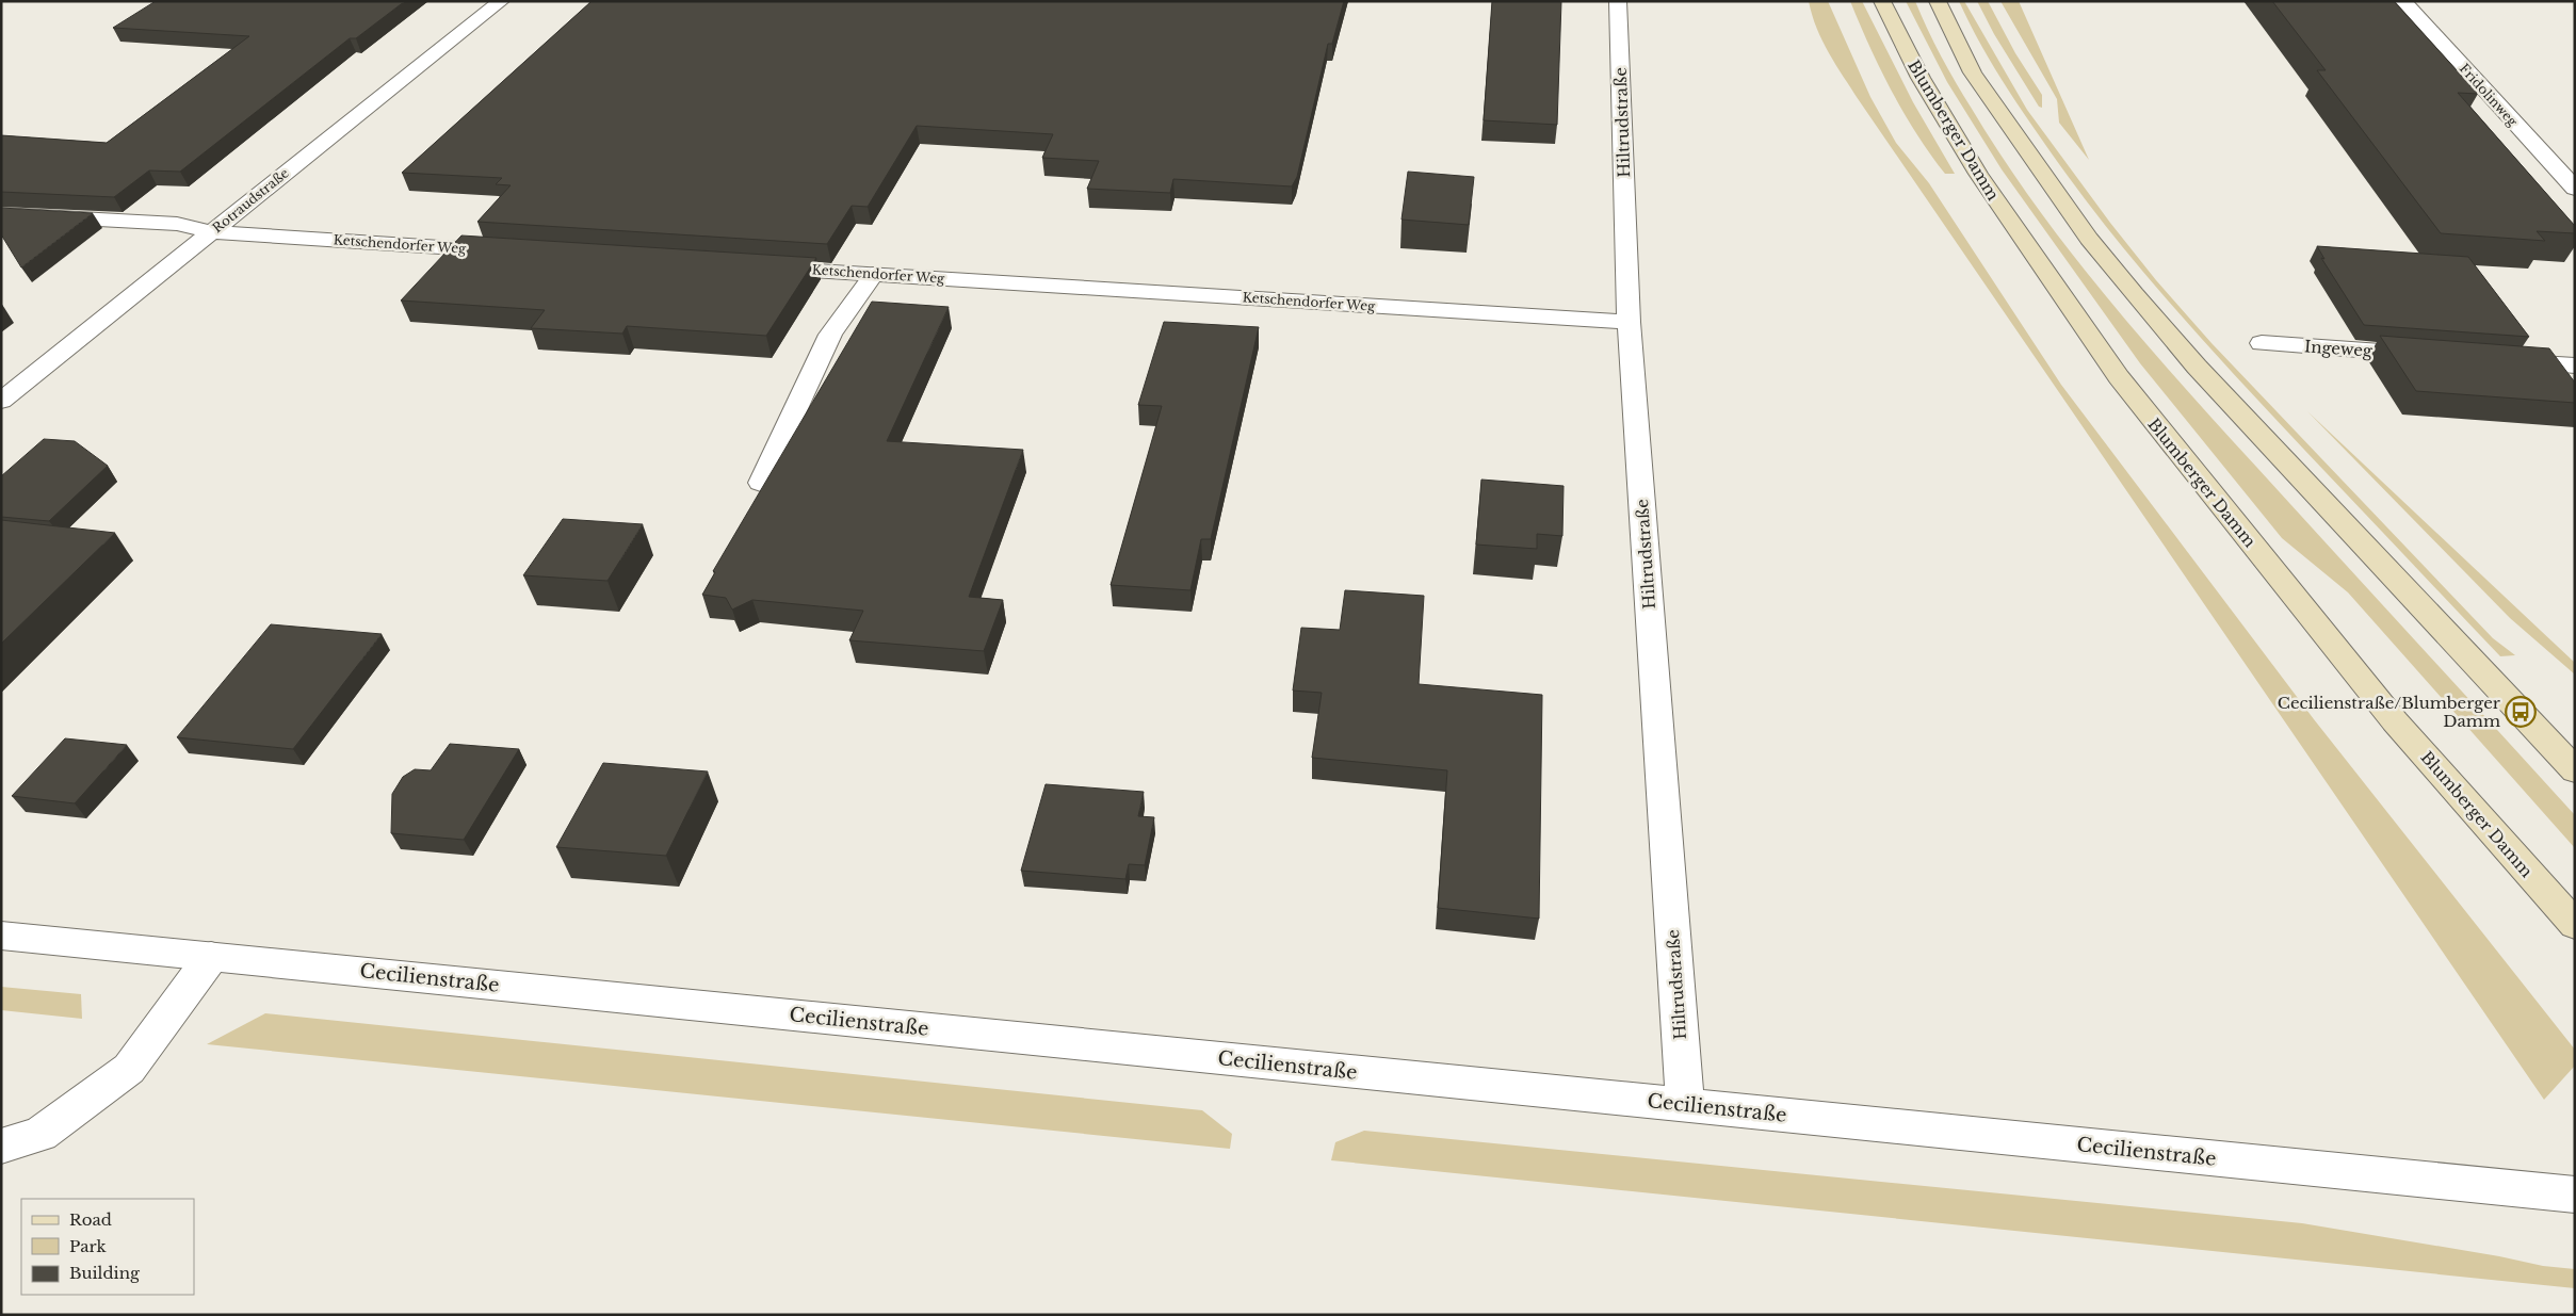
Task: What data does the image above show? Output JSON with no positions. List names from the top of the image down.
{
  "streets": {
    "main road": ["Blumberger Damm"],
    "street": [
      "Fridolinweg",
      "Hiltrudstraße",
      "Rotraudstraße",
      "Ketschendorfer Weg",
      "Ingeweg",
      "Cecilienstraße"
    ]
  },
  "crossings": [
    ["Hiltrudstraße", "Ketschendorfer Weg"],
    ["Hiltrudstraße", "Cecilienstraße"],
    ["Rotraudstraße", "Ketschendorfer Weg"]
  ],
  "places": {
    "bus stop": ["Cecilienstraße/Blumberger Damm"]
  },
  "legend": ["Road", "Park", "Building"]
}
